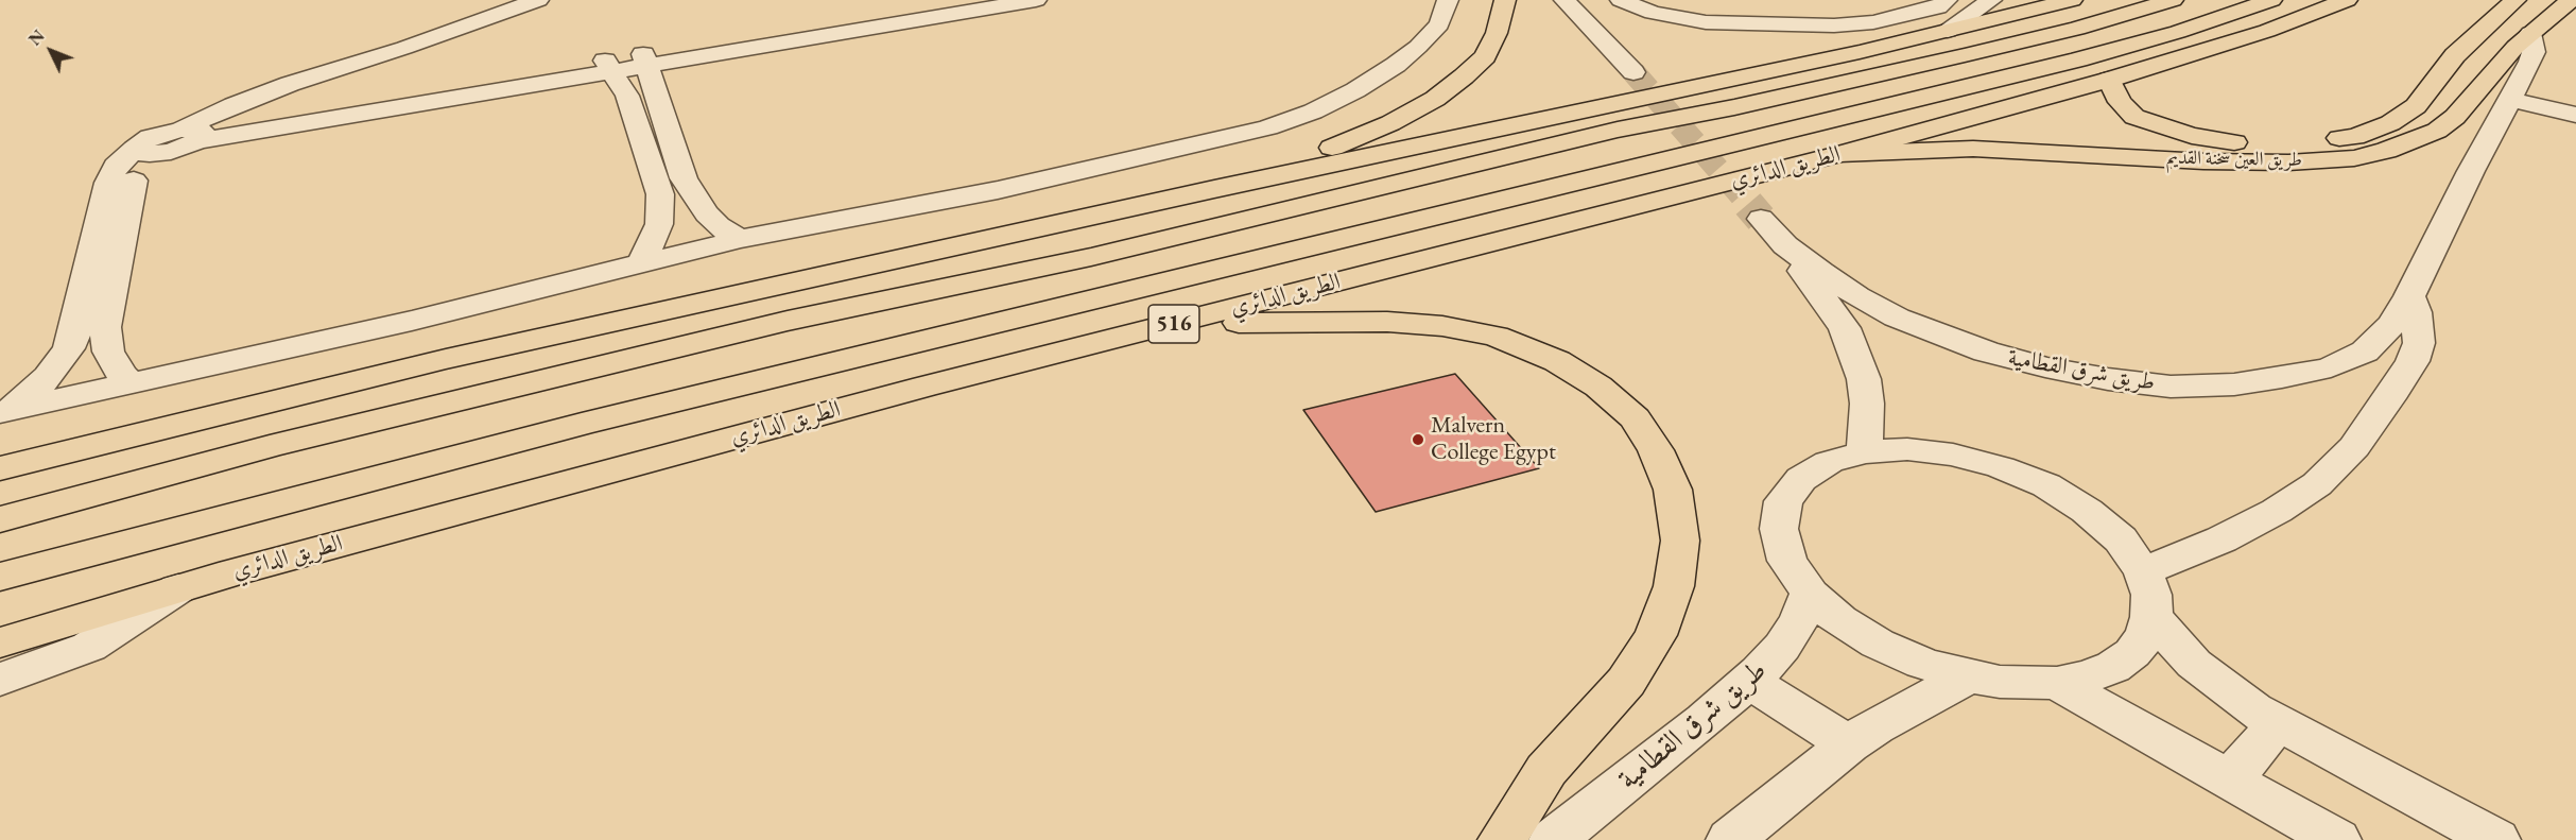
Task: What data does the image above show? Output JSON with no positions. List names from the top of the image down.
{
  "streets": {
    "main road": ["طريق العين سخنة القديم", "الطريق الدائري", "516"],
    "street": ["طريق شرق القطامية"]
  },
  "crossings": [
    ["طريق العين سخنة القديم", "الطريق الدائري"],
    ["طريق العين سخنة القديم", "طريق شرق القطامية"]
  ],
  "places": ["Malvern College Egypt"],
  "north": "top left"
}
